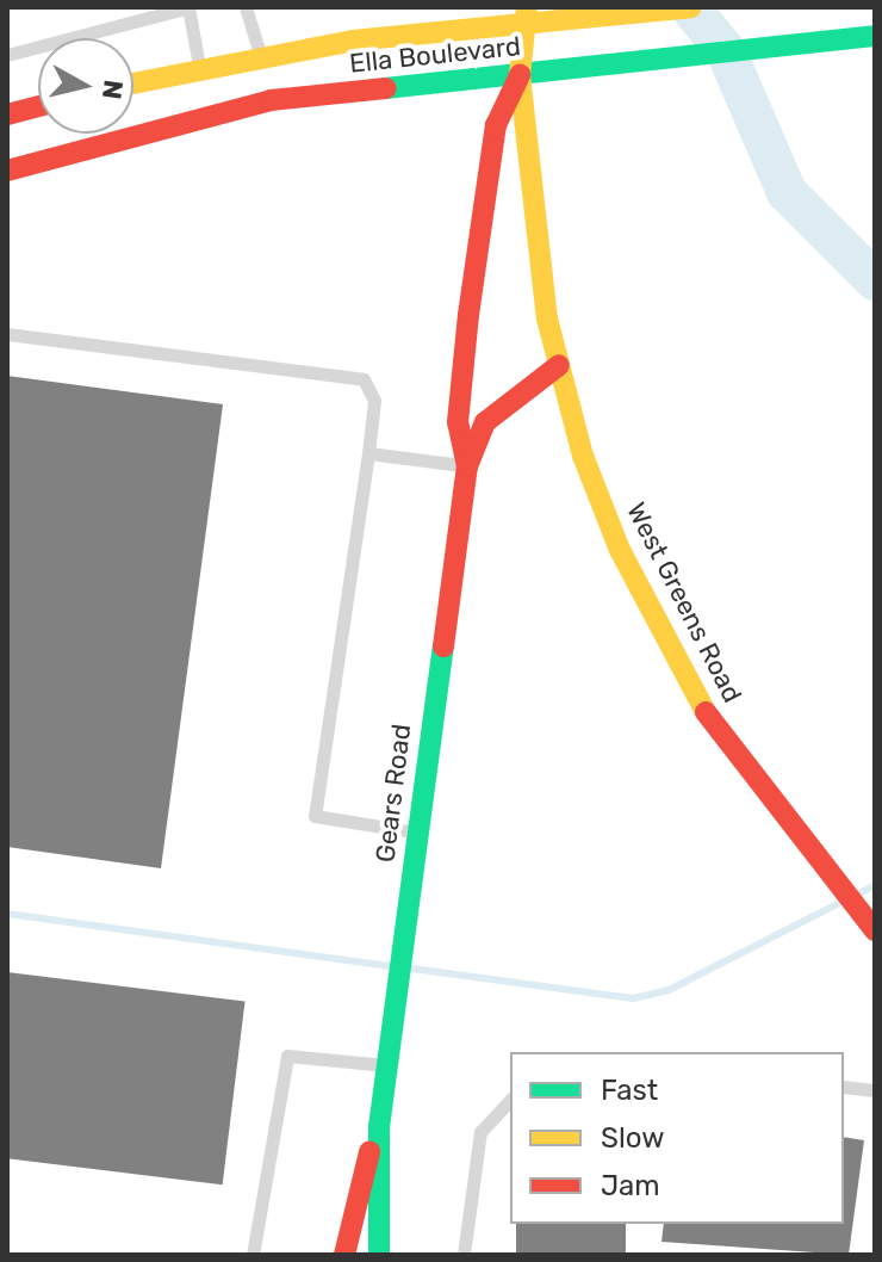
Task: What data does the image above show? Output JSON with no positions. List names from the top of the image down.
{
  "streets": {
    "main road": ["Ella Boulevard", "West Greens Road", "Gears Road"]
  },
  "crossings": [
    ["Ella Boulevard", "Gears Road"],
    ["West Greens Road", "Gears Road"]
  ],
  "legend": ["Fast", "Slow", "Jam"],
  "north": "right"
}
